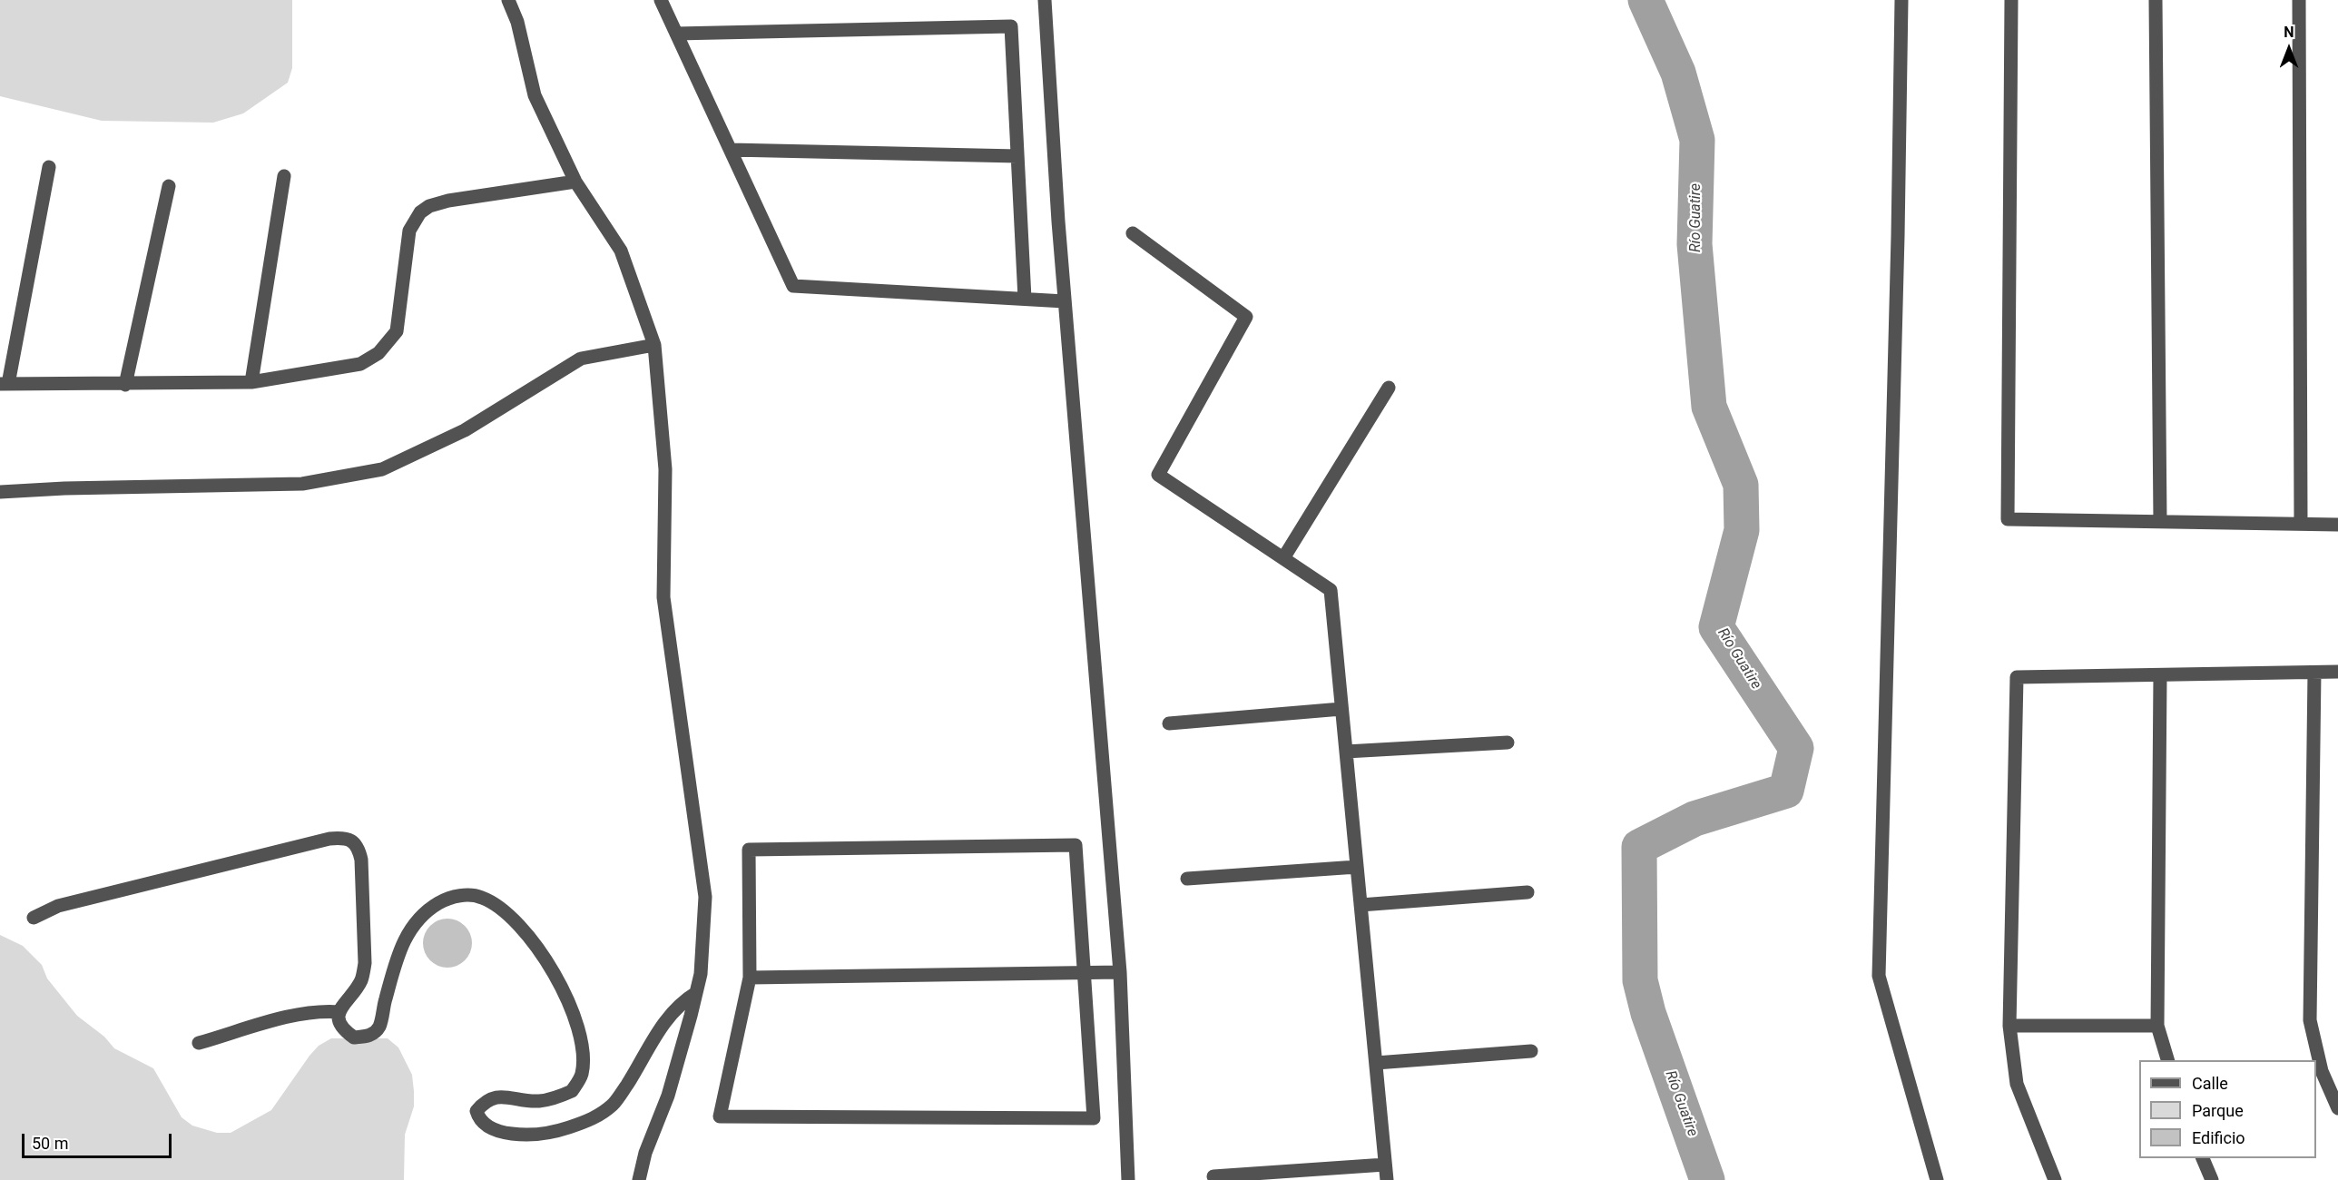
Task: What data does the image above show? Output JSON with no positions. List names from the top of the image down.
{
  "water": ["Río Guatire"],
  "legend": ["Calle", "Parque", "Edificio"],
  "scale_bar": "50 m",
  "north": "top"
}
